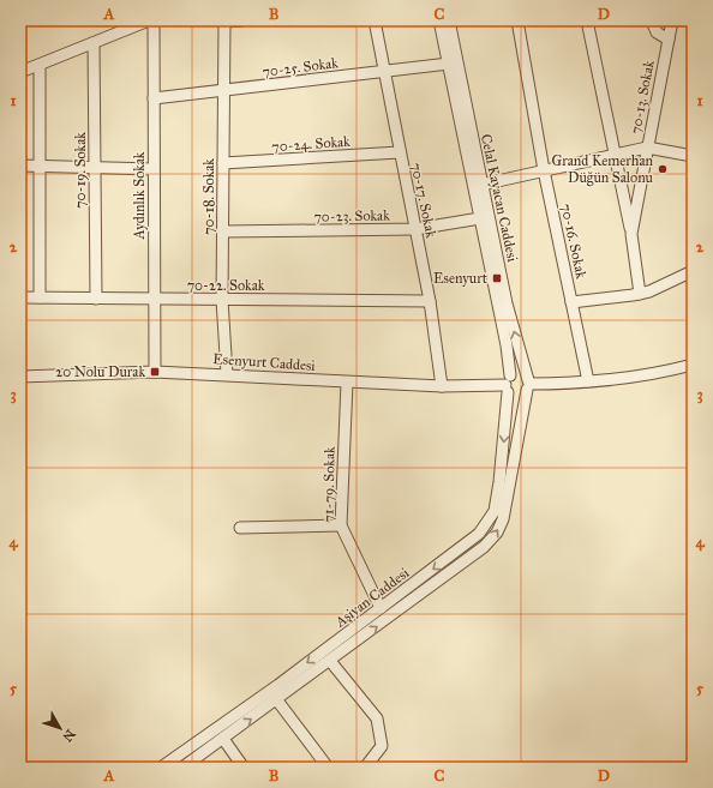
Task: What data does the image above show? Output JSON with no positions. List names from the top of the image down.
{
  "streets": {
    "street": [
      "70-25. Sokak",
      "70-13. Sokak",
      "70-24. Sokak",
      "70-19. Sokak",
      "Aydınlık Sokak",
      "70-18. Sokak",
      "Celal Kayacan Caddesi",
      "70-17. Sokak",
      "70-23. Sokak",
      "70-16. Sokak",
      "70-22. Sokak",
      "Esenyurt Caddesi",
      "71-79. Sokak",
      "Aşiyan Caddesi"
    ]
  },
  "crossings": [
    ["70-25. Sokak", "Aydınlık Sokak"],
    ["70-25. Sokak", "70-18. Sokak"],
    ["70-25. Sokak", "Celal Kayacan Caddesi"],
    ["70-25. Sokak", "70-17. Sokak"],
    ["70-24. Sokak", "70-18. Sokak"],
    ["70-24. Sokak", "70-17. Sokak"],
    ["70-19. Sokak", "70-22. Sokak"],
    ["Aydınlık Sokak", "70-22. Sokak"],
    ["Aydınlık Sokak", "Esenyurt Caddesi"],
    ["70-18. Sokak", "70-23. Sokak"],
    ["70-18. Sokak", "70-22. Sokak"],
    ["70-18. Sokak", "Esenyurt Caddesi"],
    ["Celal Kayacan Caddesi", "70-23. Sokak"],
    ["Celal Kayacan Caddesi", "Esenyurt Caddesi"],
    ["Celal Kayacan Caddesi", "Aşiyan Caddesi"],
    ["70-17. Sokak", "70-23. Sokak"],
    ["70-17. Sokak", "70-22. Sokak"],
    ["70-17. Sokak", "Esenyurt Caddesi"],
    ["Esenyurt Caddesi", "71-79. Sokak"],
    ["Esenyurt Caddesi", "Aşiyan Caddesi"],
    ["71-79. Sokak", "Aşiyan Caddesi"]
  ],
  "places": {
    "other": ["Grand Kemerhan Düğün Salonu"],
    "transit": ["Esenyurt", "20 Nolu Durak"]
  },
  "north": "bottom right",
  "grid": {
    "columns": [
      "A",
      "B",
      "C",
      "D"
    ],
    "rows": [
      "1",
      "2",
      "3",
      "4",
      "5"
    ]
  }
}
